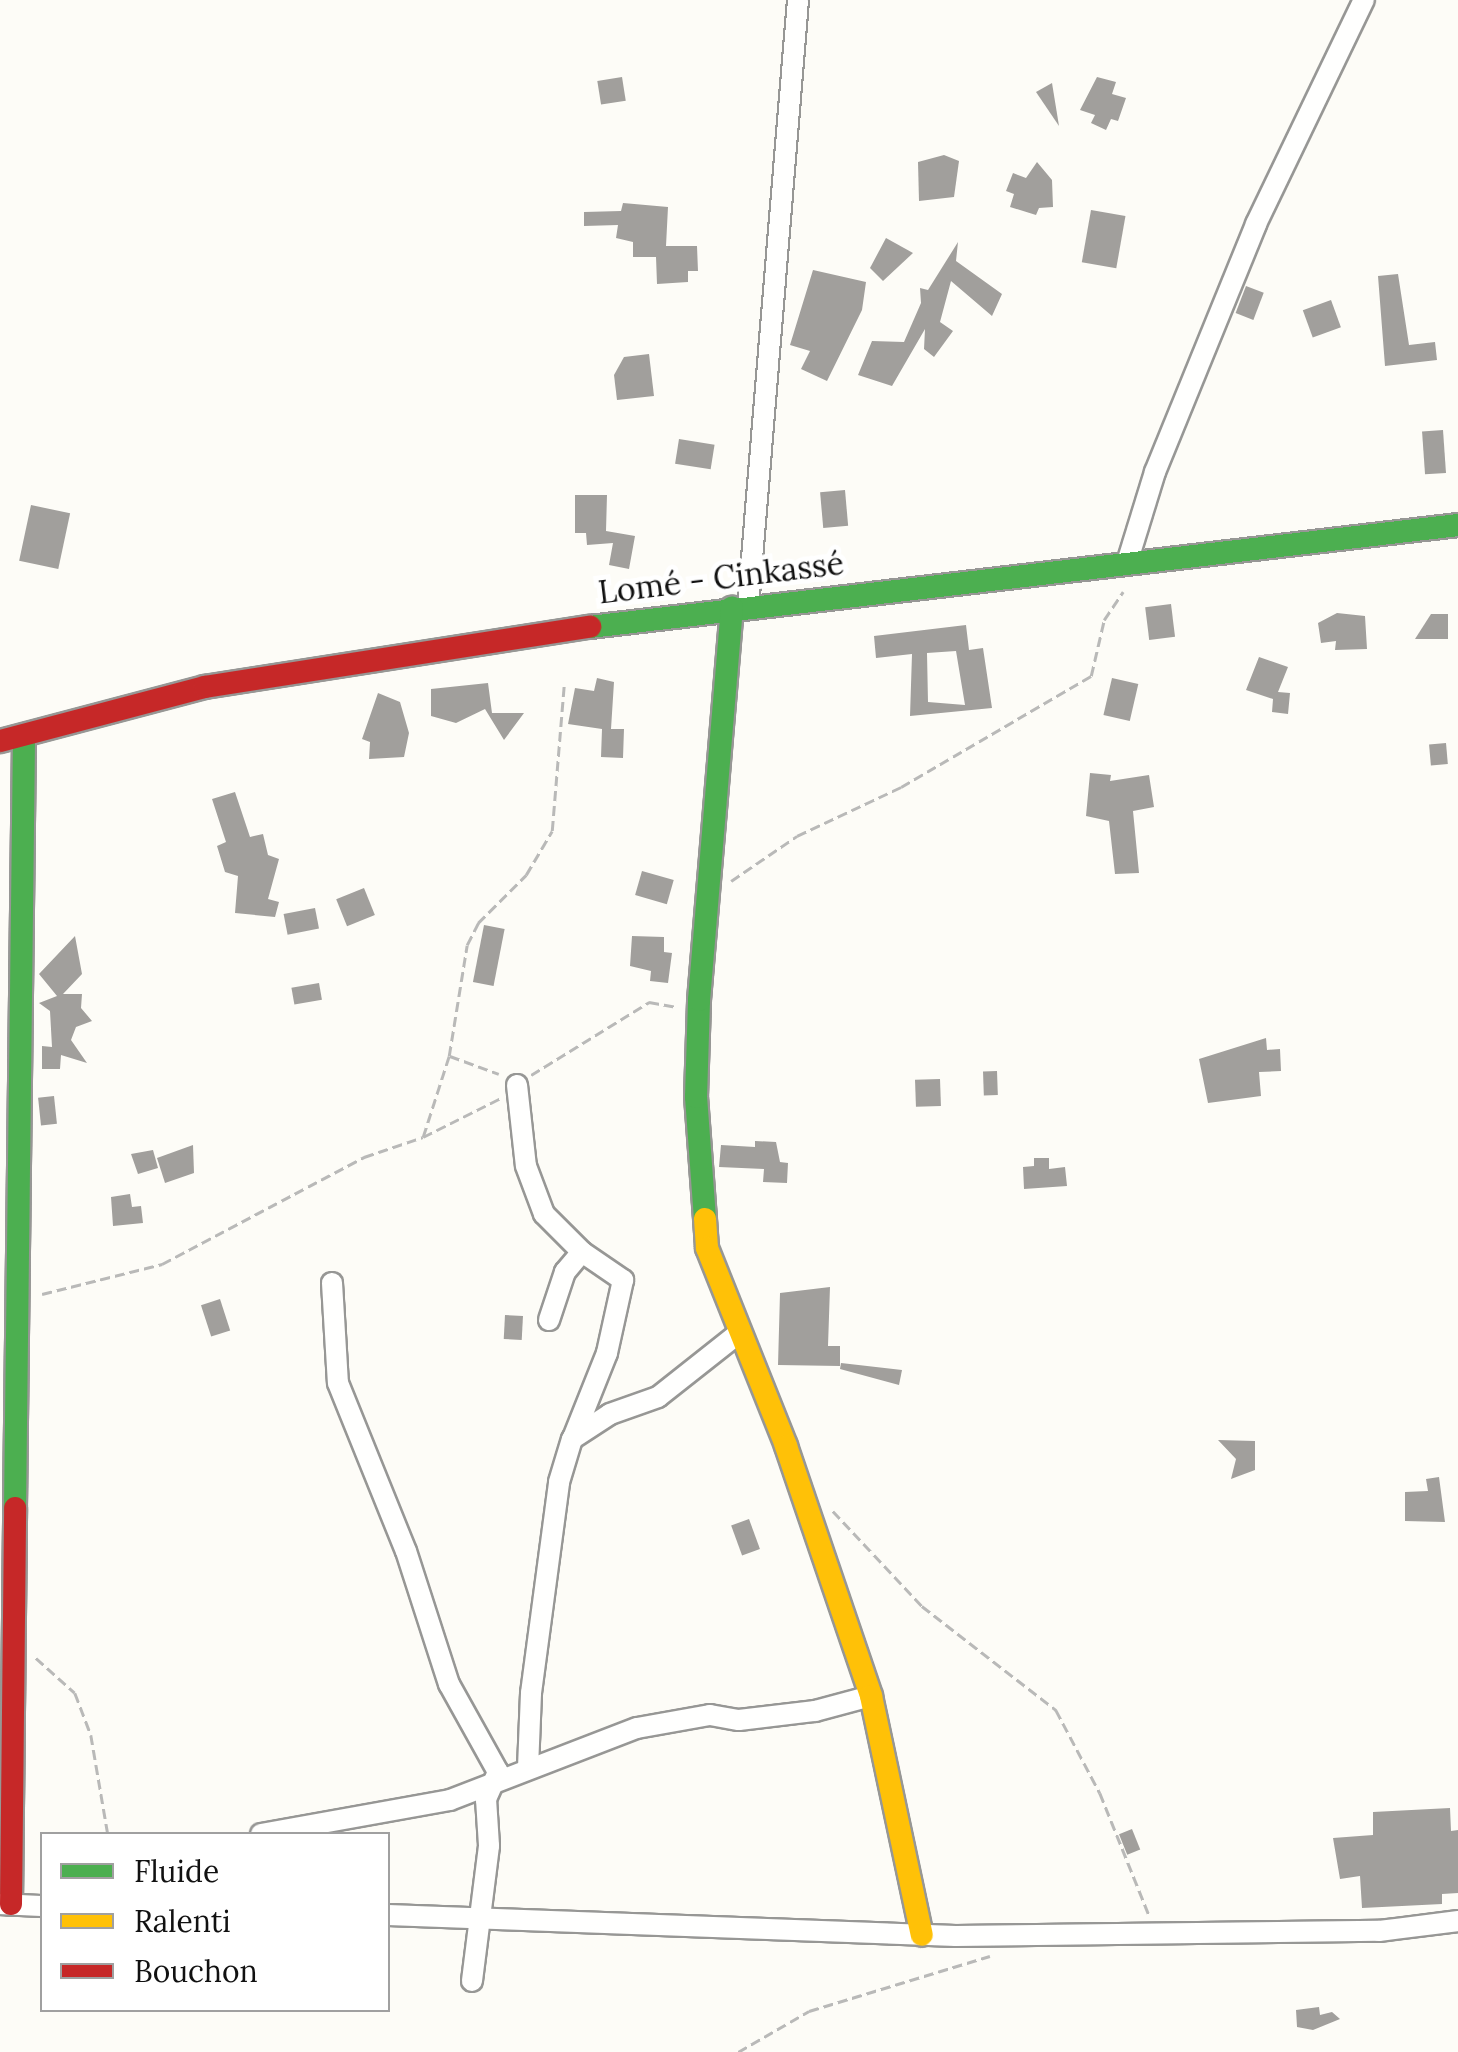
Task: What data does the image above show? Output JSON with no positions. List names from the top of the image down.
{
  "streets": {
    "main road": ["Lomé - Cinkassé"]
  },
  "legend": ["Fluide", "Ralenti", "Bouchon"]
}
